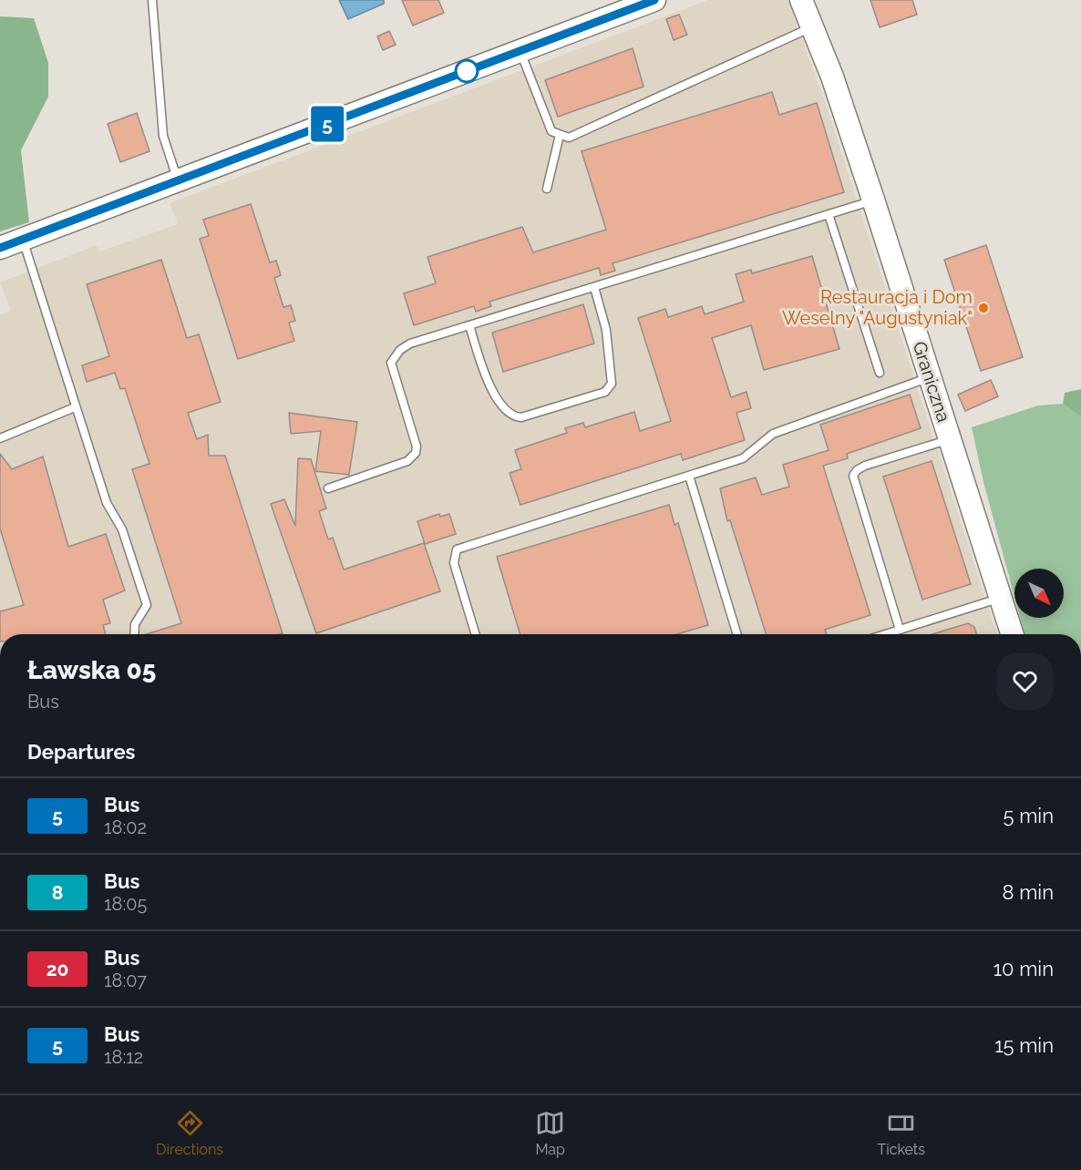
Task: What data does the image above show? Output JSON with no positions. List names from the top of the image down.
{
  "streets": {
    "street": ["Graniczna"]
  },
  "places": ["Restauracja i Dom Weselny \"Augustyniak\""],
  "lines": ["bus line 5"],
  "north": "bottom right",
  "page": {
    "on_map": "5",
    "heading": [
      ["Ławska 05", "Bus"],
      "Departures"
    ],
    "list": [
      {
        "mark": "5",
        "name": "Bus",
        "note": "18:02",
        "value": "5 min"
      },
      {
        "mark": "8",
        "name": "Bus",
        "note": "18:05",
        "value": "8 min"
      },
      {
        "mark": "20",
        "name": "Bus",
        "note": "18:07",
        "value": "10 min"
      },
      {
        "mark": "5",
        "name": "Bus",
        "note": "18:12",
        "value": "15 min"
      }
    ],
    "tabs": ["Directions", "Map", "Tickets"]
  }
}
